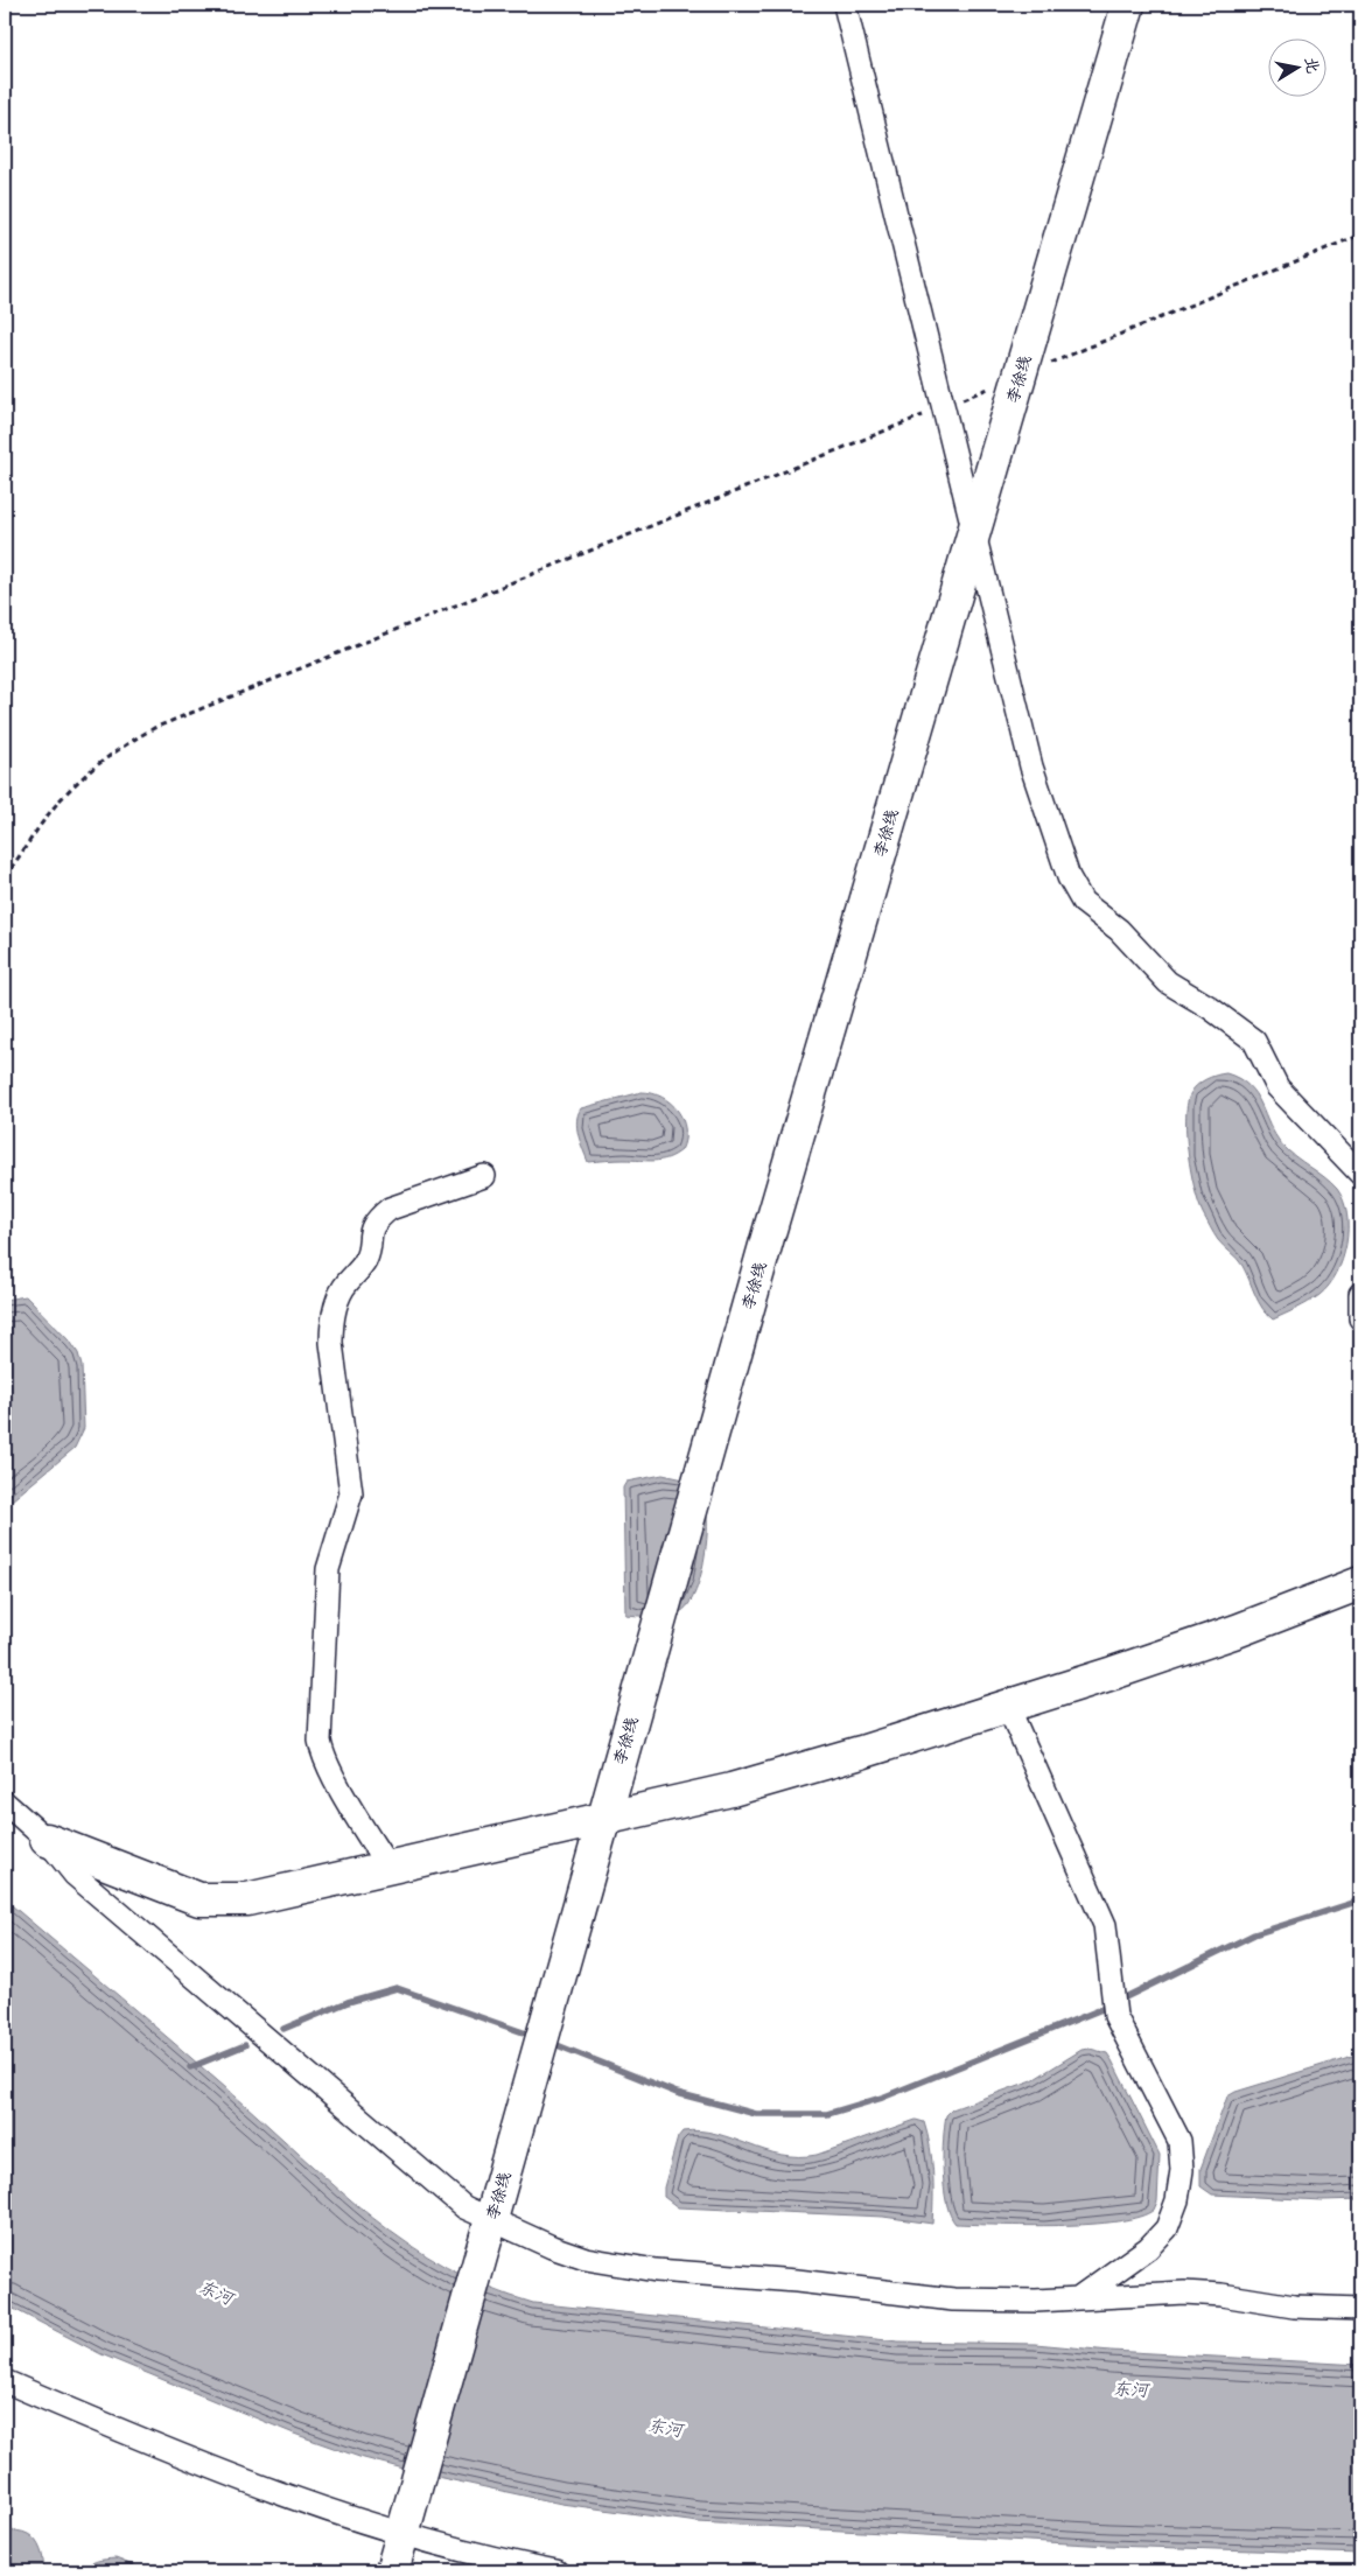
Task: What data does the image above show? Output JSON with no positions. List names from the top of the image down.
{
  "streets": {
    "main road": ["李徐线"]
  },
  "water": ["东河"],
  "north": "right"
}
